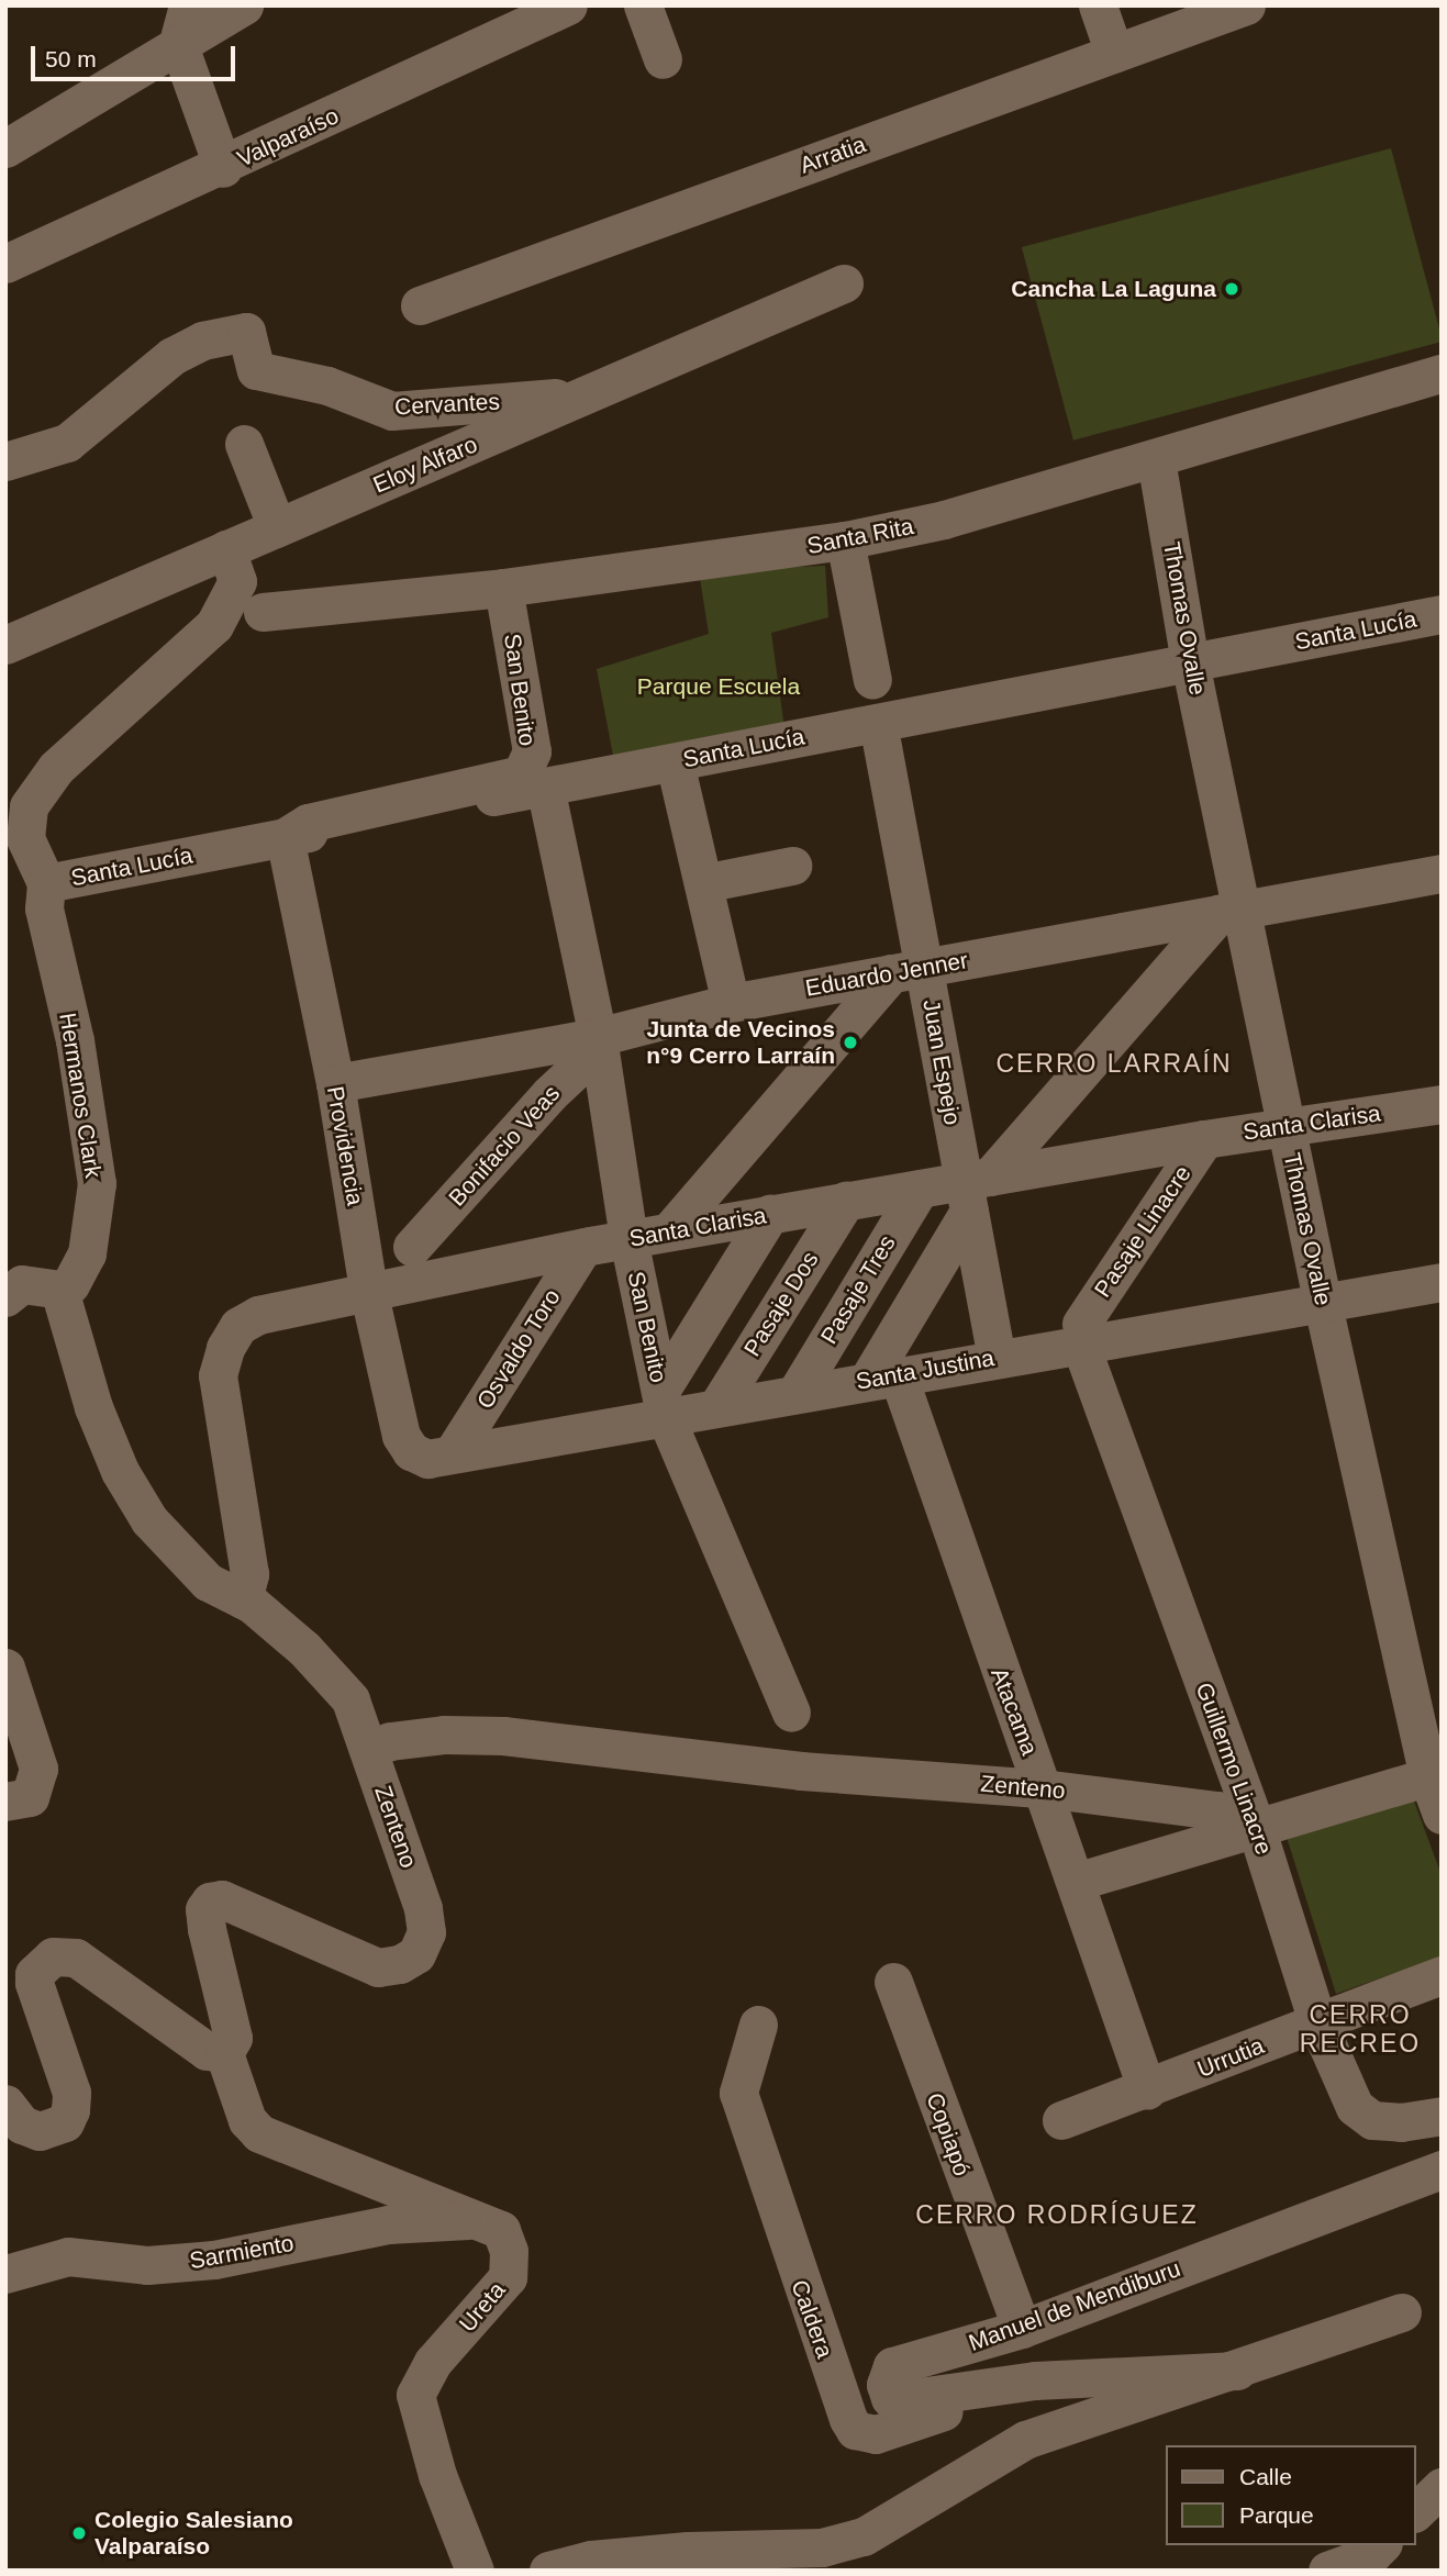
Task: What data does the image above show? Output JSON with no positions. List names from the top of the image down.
{
  "streets": {
    "street": [
      "Valparaíso",
      "Arratia",
      "Cervantes",
      "Eloy Alfaro",
      "Santa Rita",
      "Thomas Ovalle",
      "Santa Lucía",
      "San Benito",
      "Eduardo Jenner",
      "Juan Espejo",
      "Hermanos Clark",
      "Santa Clarisa",
      "Providencia",
      "Bonifacio Veas",
      "Pasaje Linacre",
      "Pasaje Tres",
      "Pasaje Dos",
      "Osvaldo Toro",
      "Santa Justina",
      "Atacama",
      "Guillermo Linacre",
      "Zenteno",
      "Urrutia",
      "Copiapó",
      "Sarmiento",
      "Manuel de Mendiburu",
      "Ureta",
      "Caldera"
    ]
  },
  "crossings": [
    ["Cervantes", "Eloy Alfaro"],
    ["Eloy Alfaro", "Hermanos Clark"],
    ["Santa Rita", "Thomas Ovalle"],
    ["Santa Rita", "San Benito"],
    ["Thomas Ovalle", "Santa Lucía"],
    ["Thomas Ovalle", "Eduardo Jenner"],
    ["Thomas Ovalle", "Santa Clarisa"],
    ["Thomas Ovalle", "Santa Justina"],
    ["Santa Lucía", "San Benito"],
    ["Santa Lucía", "Juan Espejo"],
    ["Santa Lucía", "Hermanos Clark"],
    ["Santa Lucía", "Providencia"],
    ["San Benito", "Eduardo Jenner"],
    ["San Benito", "Santa Clarisa"],
    ["San Benito", "Providencia"],
    ["San Benito", "Bonifacio Veas"],
    ["San Benito", "Santa Justina"],
    ["Eduardo Jenner", "Juan Espejo"],
    ["Eduardo Jenner", "Providencia"],
    ["Eduardo Jenner", "Bonifacio Veas"],
    ["Juan Espejo", "Santa Clarisa"],
    ["Juan Espejo", "Santa Justina"],
    ["Santa Clarisa", "Providencia"],
    ["Santa Clarisa", "Pasaje Linacre"],
    ["Santa Clarisa", "Pasaje Tres"],
    ["Santa Clarisa", "Pasaje Dos"],
    ["Santa Clarisa", "Osvaldo Toro"],
    ["Providencia", "Santa Justina"],
    ["Pasaje Linacre", "Santa Justina"],
    ["Pasaje Linacre", "Guillermo Linacre"],
    ["Pasaje Tres", "Santa Justina"],
    ["Pasaje Dos", "Santa Justina"],
    ["Osvaldo Toro", "Santa Justina"],
    ["Santa Justina", "Atacama"],
    ["Santa Justina", "Guillermo Linacre"],
    ["Atacama", "Zenteno"],
    ["Atacama", "Urrutia"],
    ["Guillermo Linacre", "Zenteno"],
    ["Guillermo Linacre", "Urrutia"],
    ["Zenteno", "Ureta"],
    ["Copiapó", "Manuel de Mendiburu"],
    ["Sarmiento", "Ureta"],
    ["Manuel de Mendiburu", "Caldera"]
  ],
  "districts": ["CERRO LARRAÍN", "CERRO RECREO", "CERRO RODRÍGUEZ"],
  "parks": ["Parque Escuela"],
  "places": ["Cancha La Laguna", "Junta de Vecinos n°9 Cerro Larraín", "Colegio Salesiano Valparaíso"],
  "legend": ["Calle", "Parque"],
  "scale_bar": "50 m"
}
